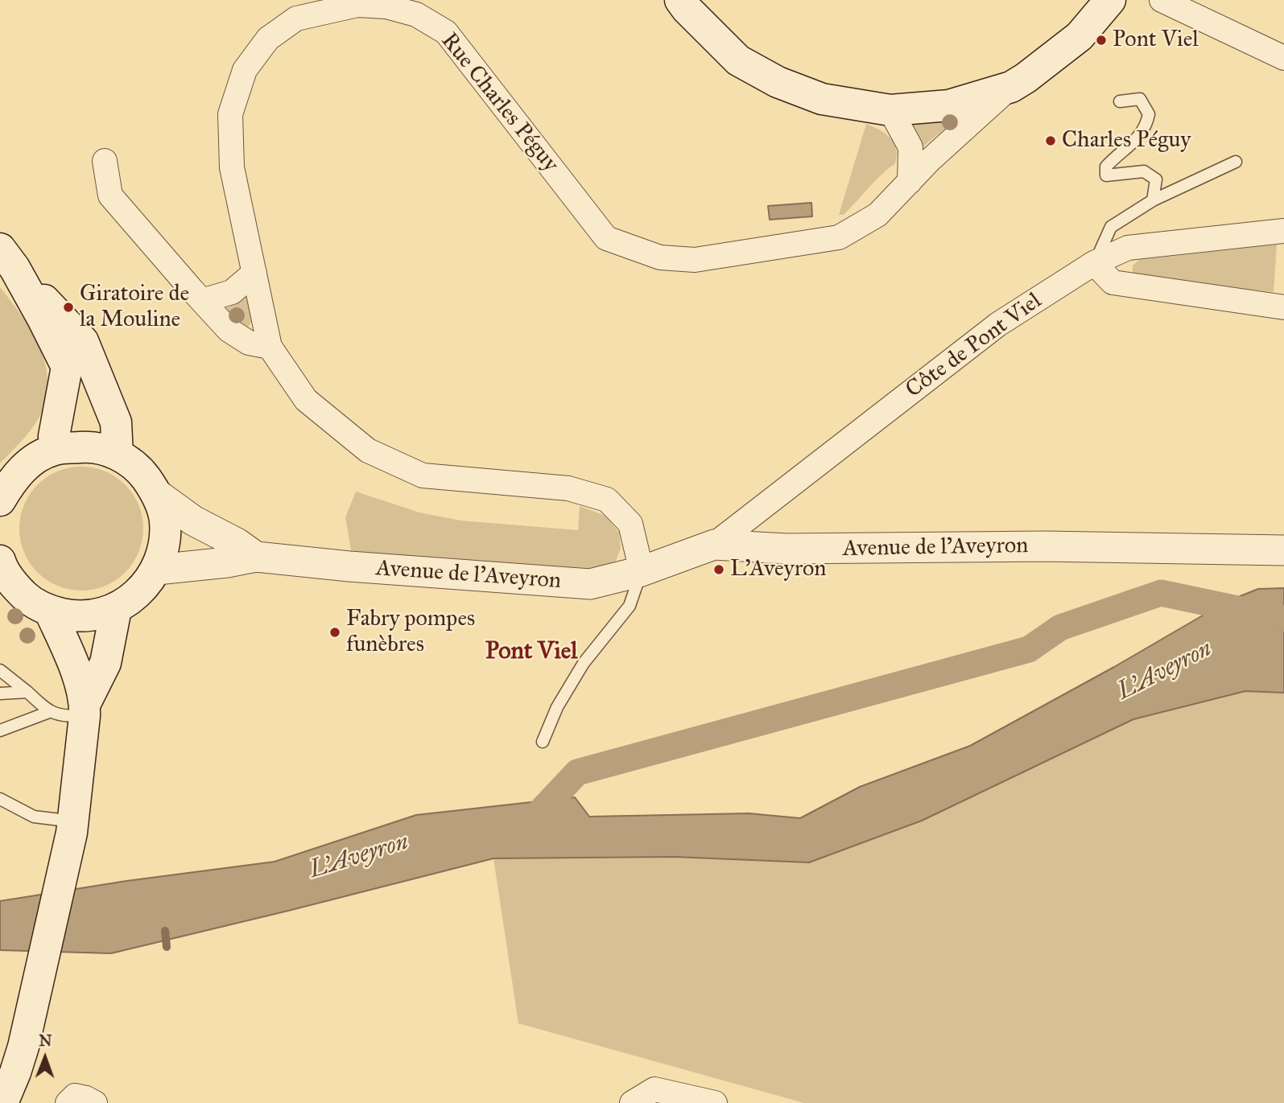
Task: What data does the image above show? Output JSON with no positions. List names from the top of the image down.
{
  "streets": {
    "street": ["Rue Charles Péguy", "Côte de Pont Viel", "Avenue de l'Aveyron"]
  },
  "crossings": [
    ["Rue Charles Péguy", "Avenue de l'Aveyron"],
    ["Côte de Pont Viel", "Avenue de l'Aveyron"]
  ],
  "districts": ["Pont Viel"],
  "water": ["L'Aveyron"],
  "places": [
    "Pont Viel",
    "Charles Péguy",
    "Giratoire de la Mouline",
    "L'Aveyron",
    "Fabry pompes funèbres"
  ],
  "north": "top"
}
